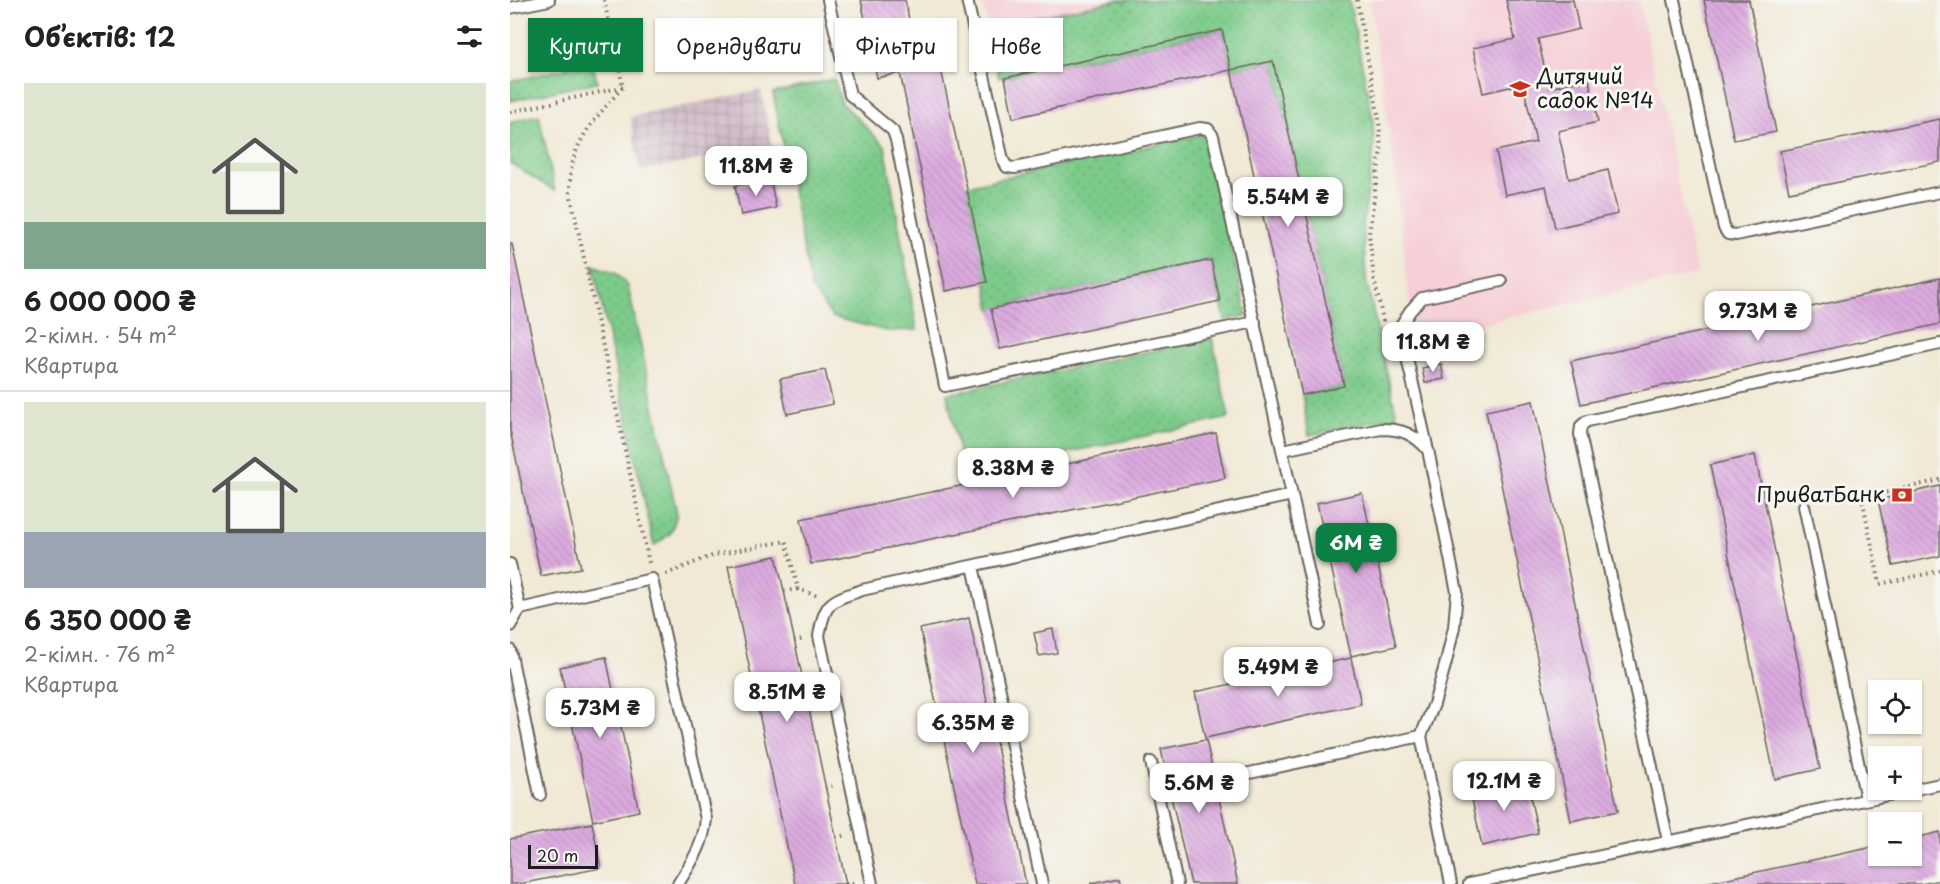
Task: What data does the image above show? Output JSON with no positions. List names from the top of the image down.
{
  "places": {
    "school or university": ["Дитячий садок №14"],
    "bank": ["ПриватБанк"]
  },
  "scale_bar": "20 m",
  "page": {
    "heading": "Об’єктів: 12",
    "chip": [
      "Купити",
      "Орендувати",
      "Фільтри",
      "Нове"
    ],
    "list": [
      {
        "name": "6 000 000 ₴",
        "note": "2-кімн. · 54 m² · Квартира"
      },
      {
        "name": "6 350 000 ₴",
        "note": "2-кімн. · 76 m² · Квартира"
      }
    ],
    "price": [
      "11.8M ₴",
      "5.54M ₴",
      "9.73M ₴",
      "11.8M ₴",
      "8.38M ₴",
      "6M ₴",
      "5.49M ₴",
      "8.51M ₴",
      "5.73M ₴",
      "6.35M ₴",
      "12.1M ₴",
      "5.6M ₴"
    ],
    "map_buttons": ["+", "−"],
    "scale": "20 m"
  }
}
